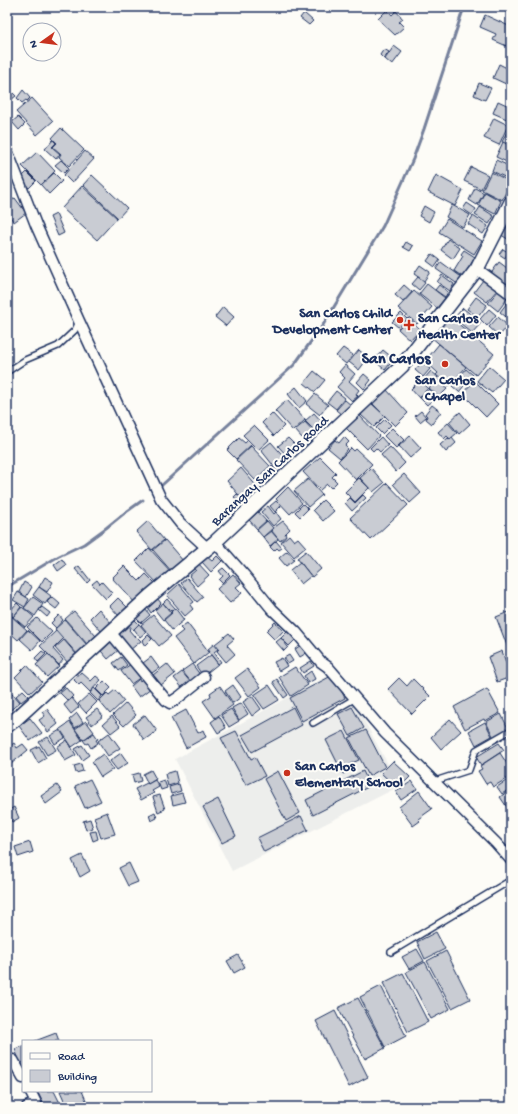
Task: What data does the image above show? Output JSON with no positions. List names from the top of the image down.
{
  "streets": {
    "street": ["Barangay San Carlos Road"]
  },
  "districts": ["San Carlos"],
  "places": {
    "other": ["San Carlos Child Development Center", "San Carlos Chapel", "San Carlos Elementary School"],
    "health": ["San Carlos Health Center"]
  },
  "legend": ["Road", "Building"],
  "north": "left"
}
